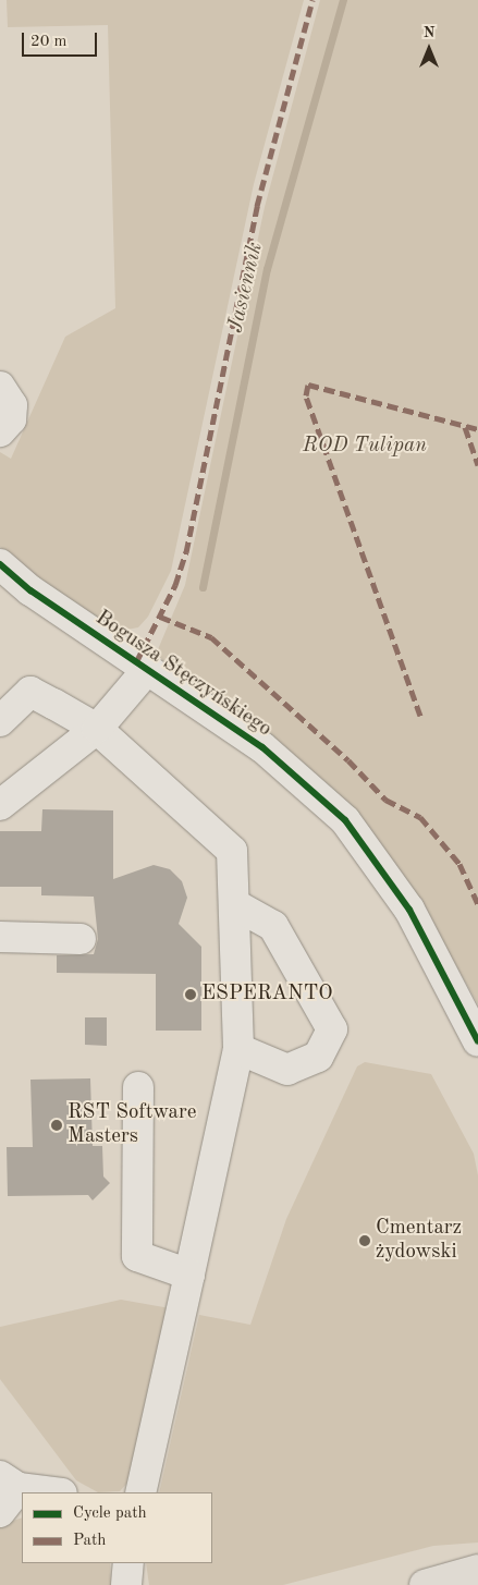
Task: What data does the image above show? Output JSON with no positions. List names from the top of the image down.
{
  "streets": {
    "street": ["Bogusza Stęczyńskiego"]
  },
  "water": ["Jasiennik"],
  "parks": ["ROD Tulipan"],
  "places": ["ESPERANTO", "RST Software Masters", "Cmentarz żydowski"],
  "legend": ["Cycle path", "Path"],
  "scale_bar": "20 m",
  "north": "top"
}
